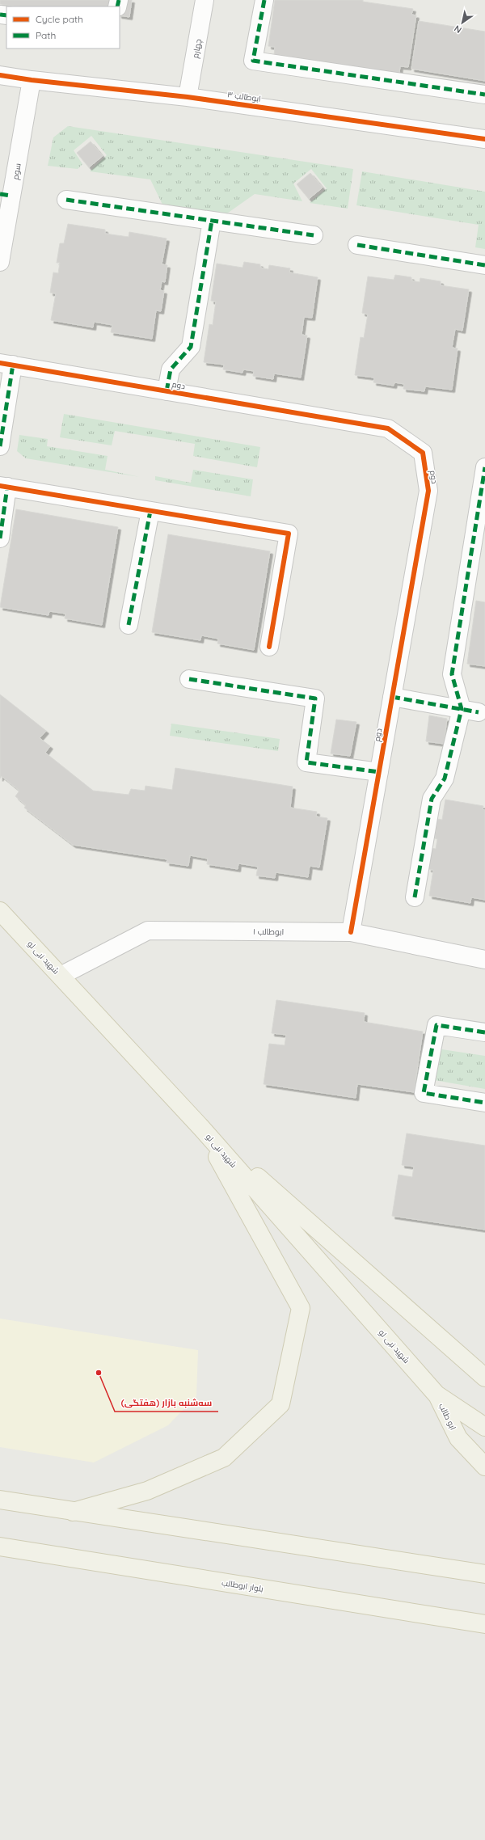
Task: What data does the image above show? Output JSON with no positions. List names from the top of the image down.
{
  "streets": {
    "main road": ["شهید نبی لو", "ابو طالب", "بلوار ابوطالب"],
    "street": [
      "چهارم",
      "ابوطالب ۳",
      "سوم",
      "دوم",
      "ابوطالب ۱"
    ]
  },
  "crossings": [
    ["چهارم", "ابوطالب ۳"],
    ["ابوطالب ۳", "سوم"],
    ["دوم", "ابوطالب ۱"],
    ["ابوطالب ۱", "شهید نبی لو"],
    ["شهید نبی لو", "ابو طالب"]
  ],
  "places": ["سه‌شنبه بازار (هفتگی)"],
  "legend": ["Cycle path", "Path"],
  "north": "bottom left"
}
